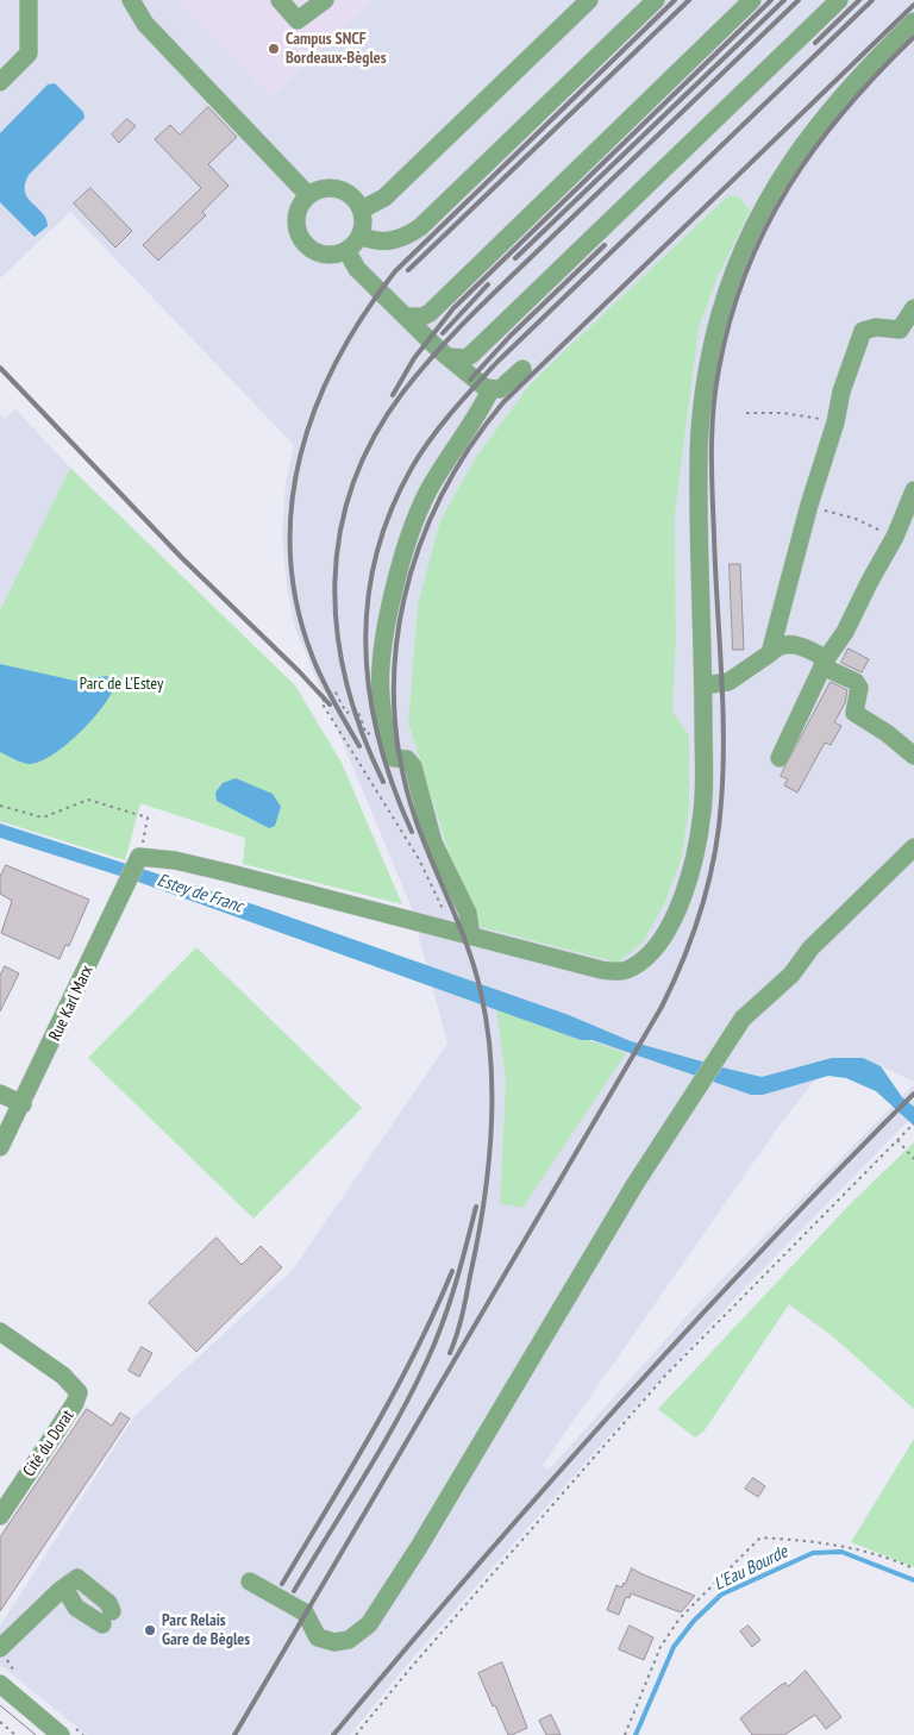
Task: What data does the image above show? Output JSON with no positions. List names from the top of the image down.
{
  "streets": {
    "street": ["Rue Karl Marx", "Cité du Dorat"]
  },
  "water": ["Estey de Franc", "L'Eau Bourde"],
  "parks": ["Parc de L'Estey"],
  "places": ["Campus SNCF Bordeaux-Bègles", "Parc Relais Gare de Bègles"]
}
